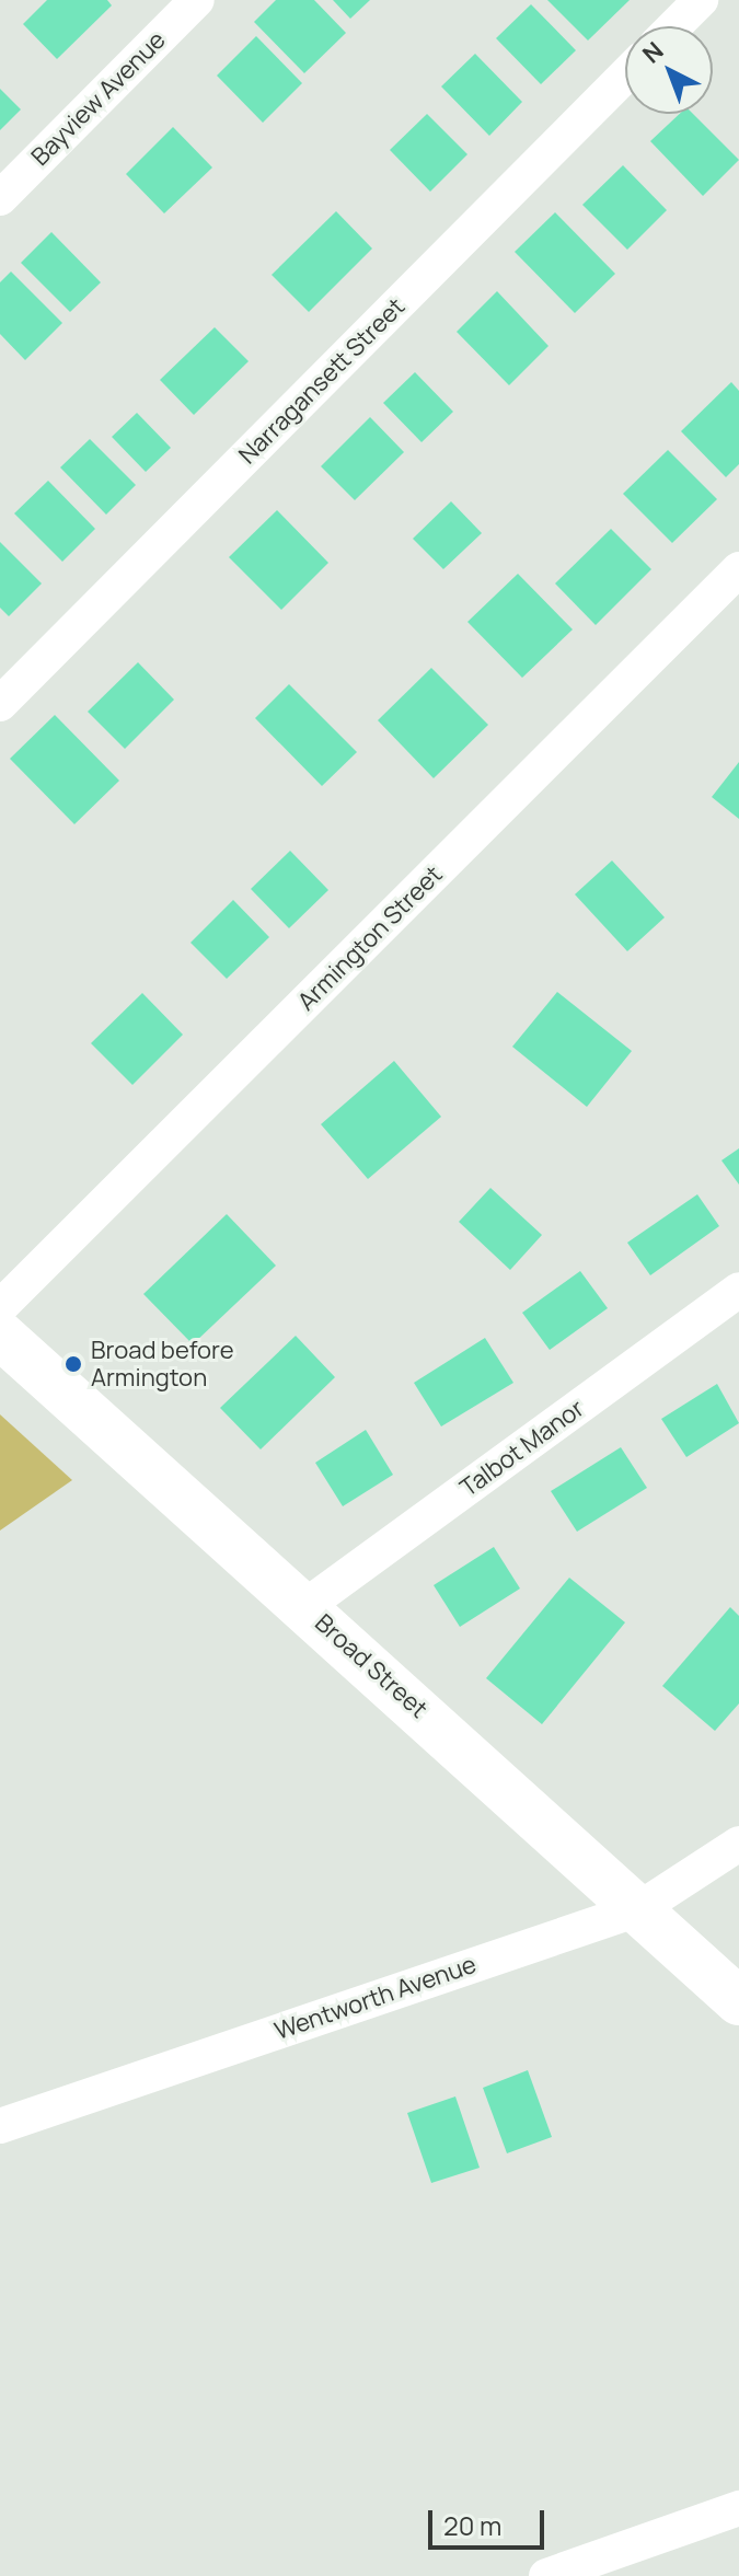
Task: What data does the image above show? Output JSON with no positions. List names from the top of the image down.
{
  "streets": {
    "main road": ["Broad Street"],
    "street": [
      "Bayview Avenue",
      "Narragansett Street",
      "Armington Street",
      "Talbot Manor",
      "Wentworth Avenue"
    ]
  },
  "crossings": [
    ["Talbot Manor", "Broad Street"],
    ["Broad Street", "Wentworth Avenue"]
  ],
  "places": ["Broad before Armington"],
  "scale_bar": "20 m",
  "north": "top left"
}
